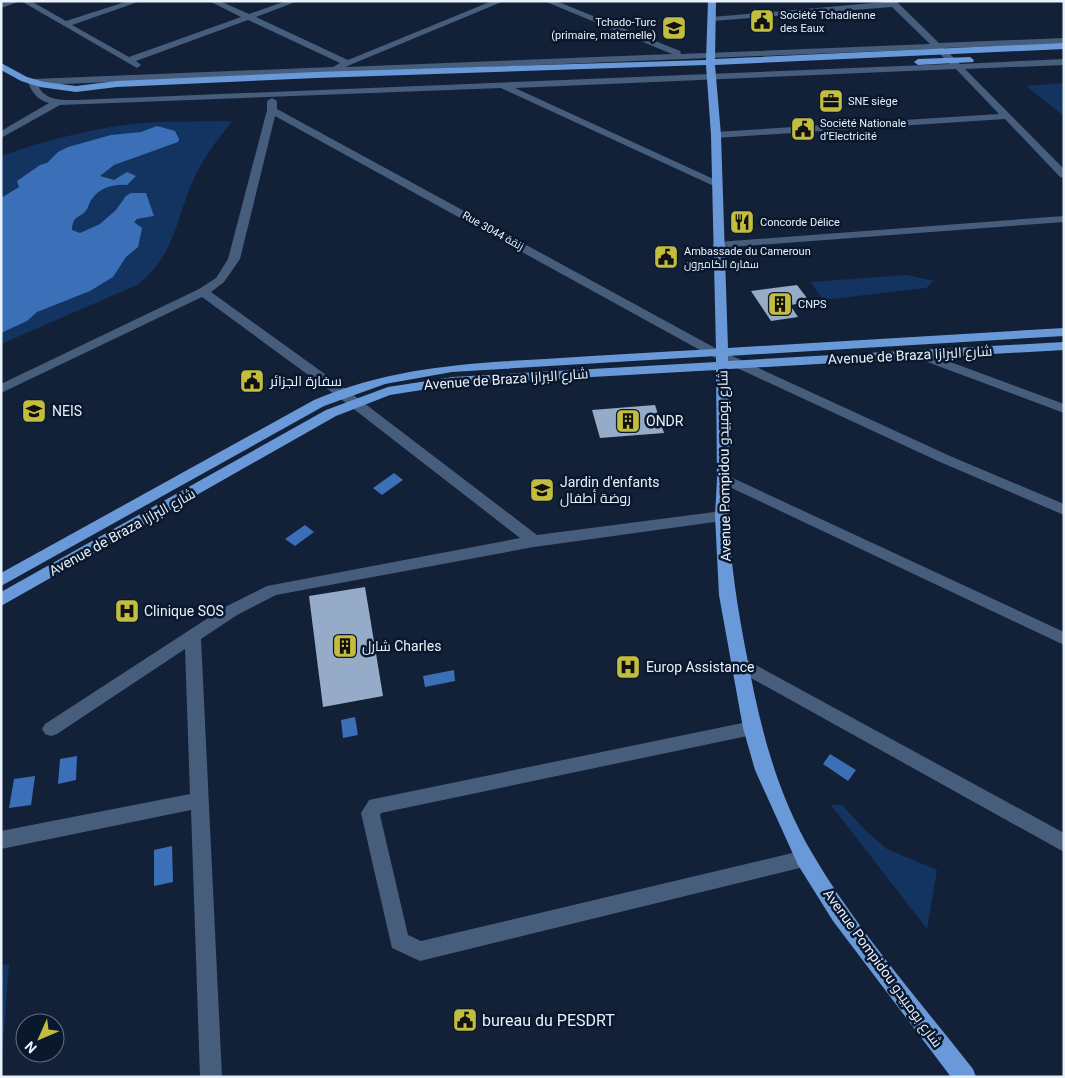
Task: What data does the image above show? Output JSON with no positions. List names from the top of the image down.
{
  "streets": {
    "main road": ["Avenue de Braza شارع البرازا", "Avenue Pompidou شارع بومبيدو"],
    "street": ["Rue 3044 زنقة"]
  },
  "crossings": [
    ["Rue 3044 زنقة", "Avenue de Braza شارع البرازا"],
    ["Rue 3044 زنقة", "Avenue Pompidou شارع بومبيدو"],
    ["Avenue de Braza شارع البرازا", "Avenue Pompidou شارع بومبيدو"]
  ],
  "places": {
    "public building": [
      "Société Tchadienne des Eaux",
      "Société Nationale d’Electricité",
      "Ambassade du Cameroun سفارة الكاميرون",
      "سفارة الجزائر",
      "bureau du PESDRT"
    ],
    "school or university": ["Tchado-Turc (primaire, maternelle)", "NEIS", "Jardin d'enfants روضة أطفال"],
    "office": ["SNE siège"],
    "restaurant": ["Concorde Délice"],
    "building": ["CNPS", "ONDR", "شارل Charles"],
    "hospital": ["Clinique SOS", "Europ Assistance"]
  },
  "north": "bottom left"
}
